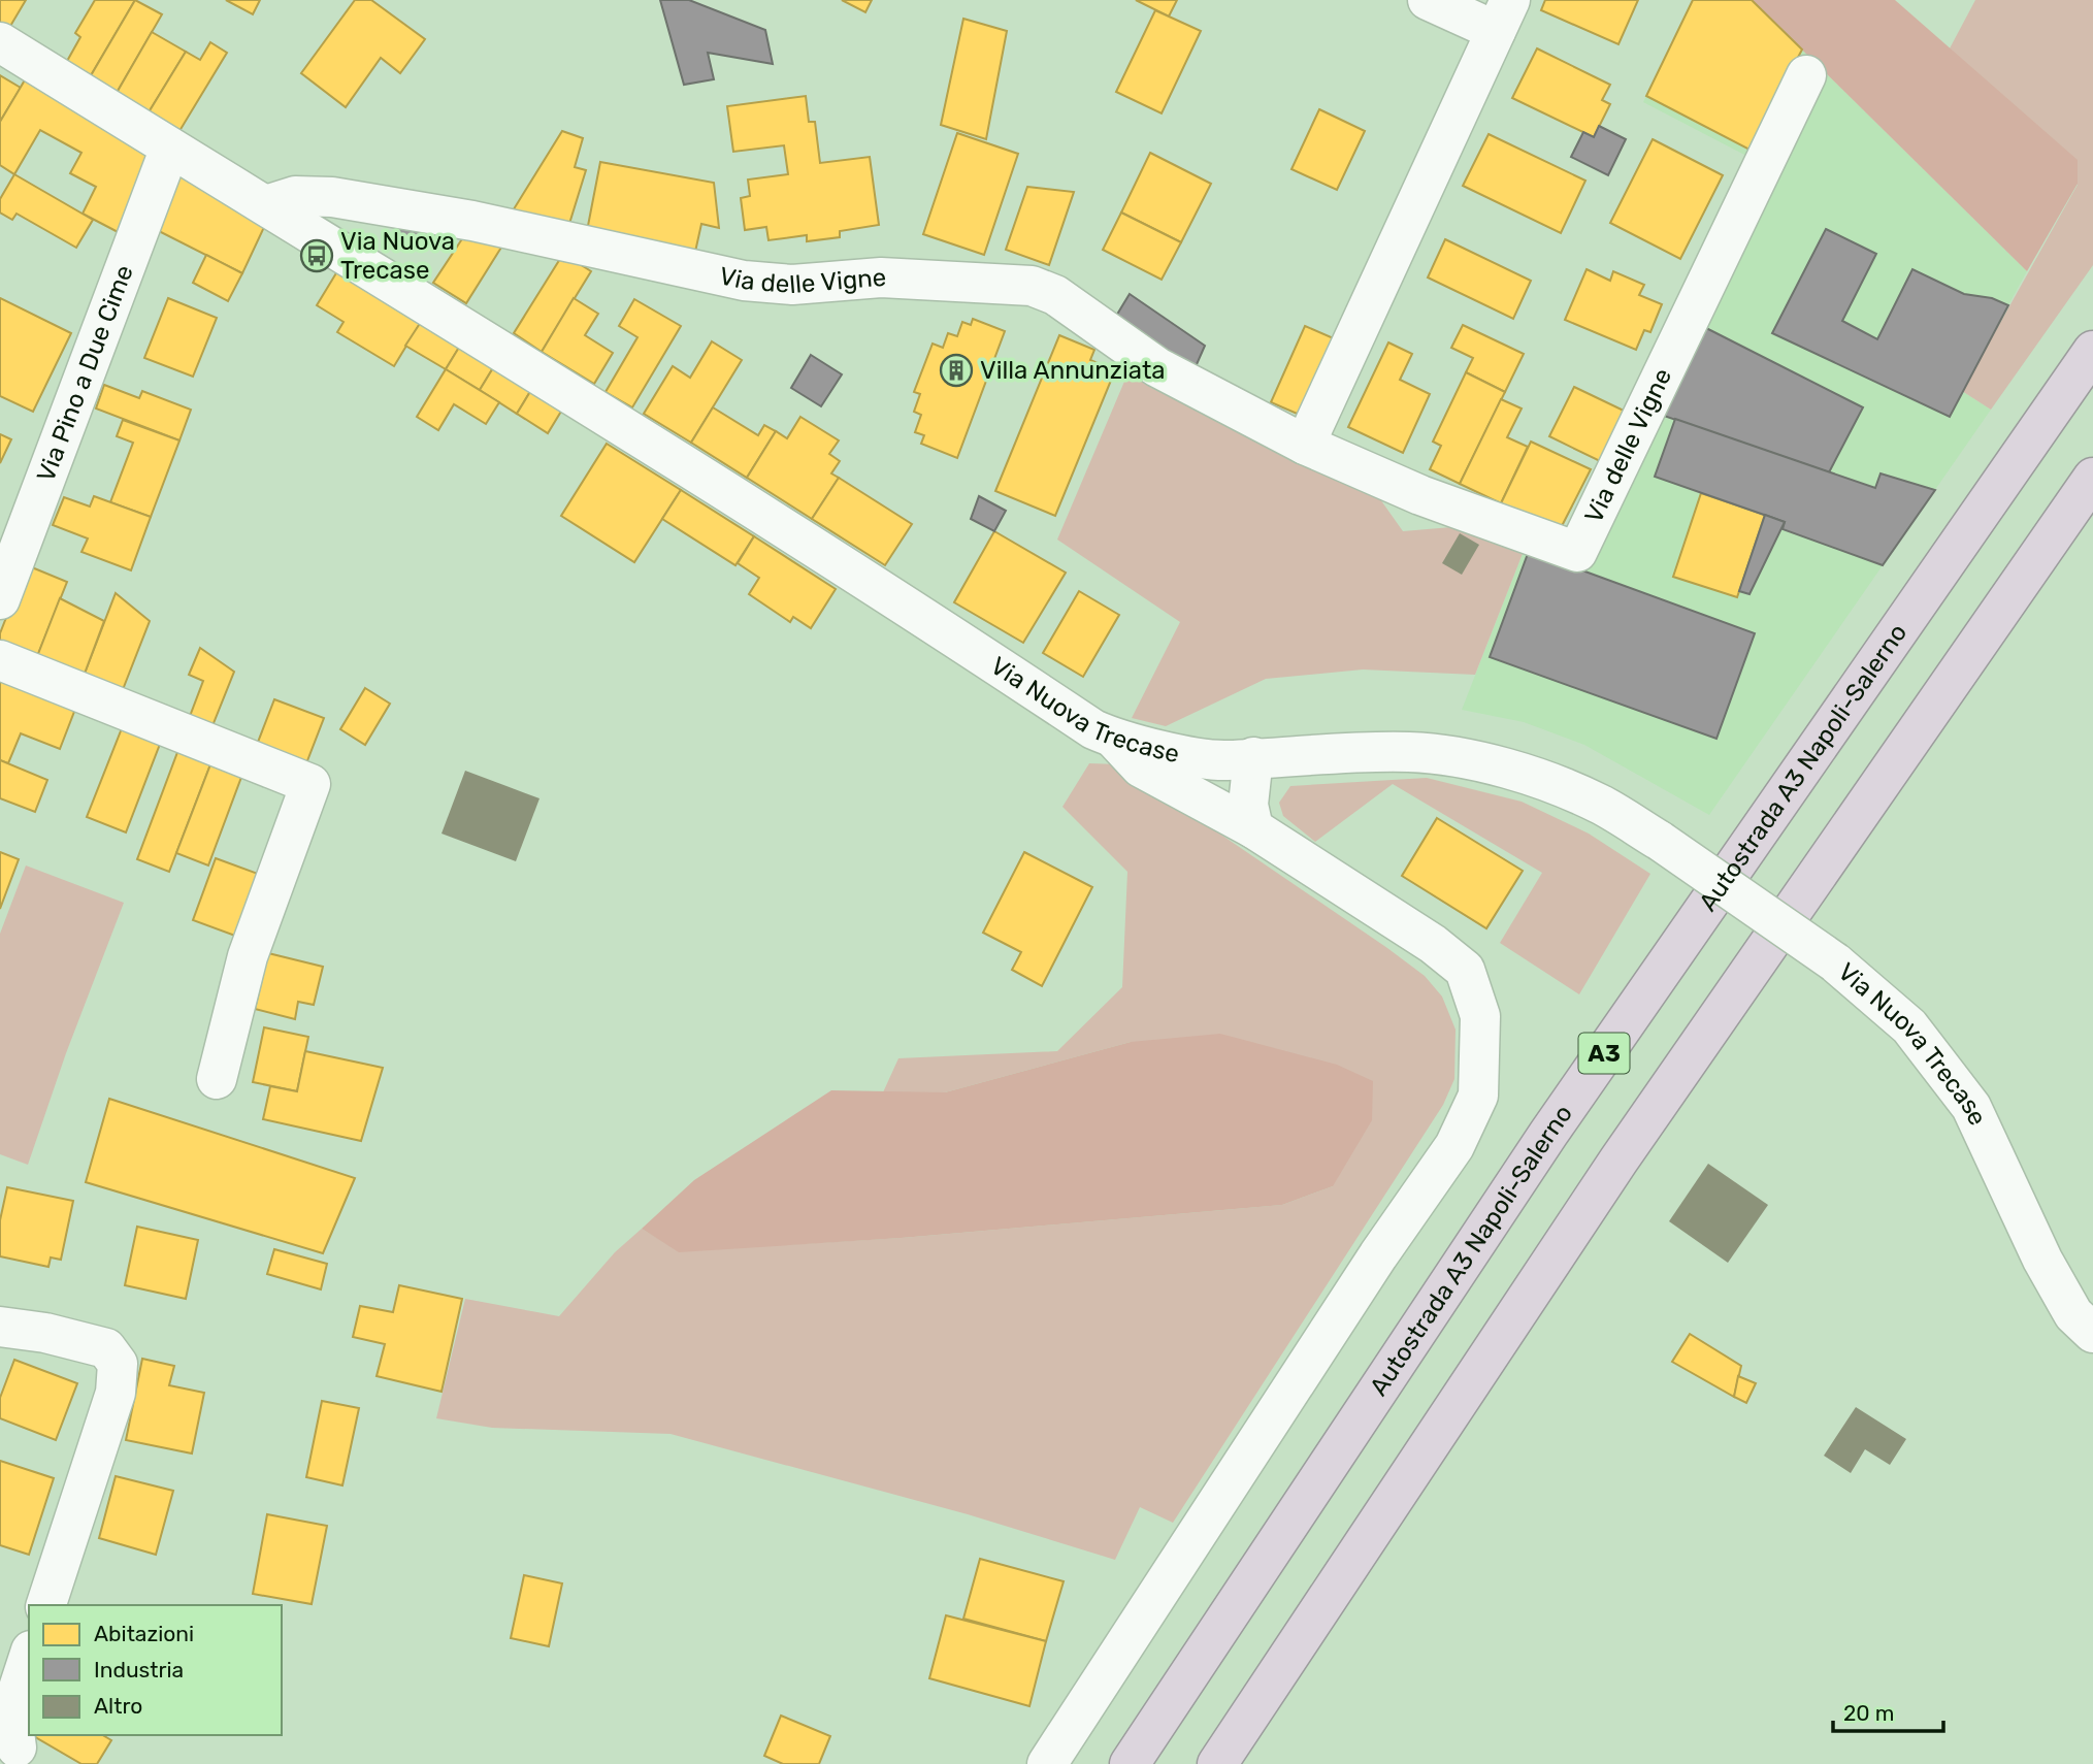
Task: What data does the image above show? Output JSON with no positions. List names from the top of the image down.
{
  "streets": {
    "highway": ["Autostrada A3 Napoli-Salerno", "A3"],
    "street": ["Via delle Vigne", "Via Pino a Due Cime", "Via Nuova Trecase"]
  },
  "crossings": [
    ["Via delle Vigne", "Via Nuova Trecase"],
    ["Via Pino a Due Cime", "Via Nuova Trecase"]
  ],
  "places": {
    "bus stop": ["Via Nuova Trecase"],
    "building": ["Villa Annunziata"]
  },
  "legend": ["Abitazioni", "Industria", "Altro"],
  "scale_bar": "20 m"
}
